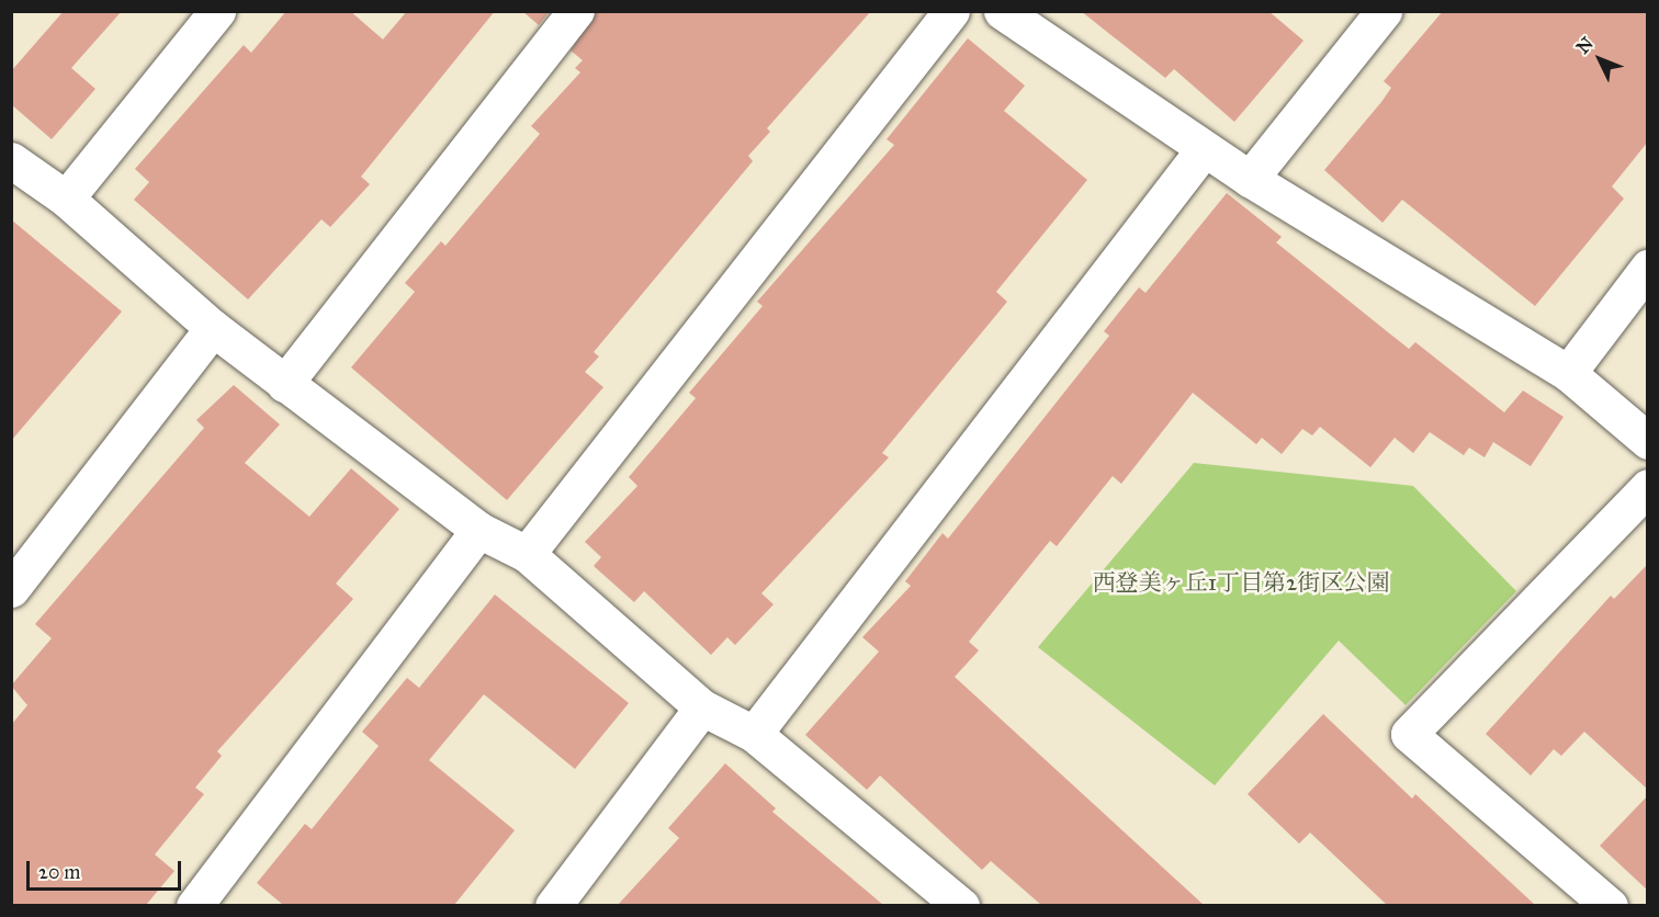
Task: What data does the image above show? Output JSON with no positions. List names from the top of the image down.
{
  "parks": ["西登美ヶ丘1丁目第2街区公園"],
  "scale_bar": "20 m",
  "north": "top left"
}
